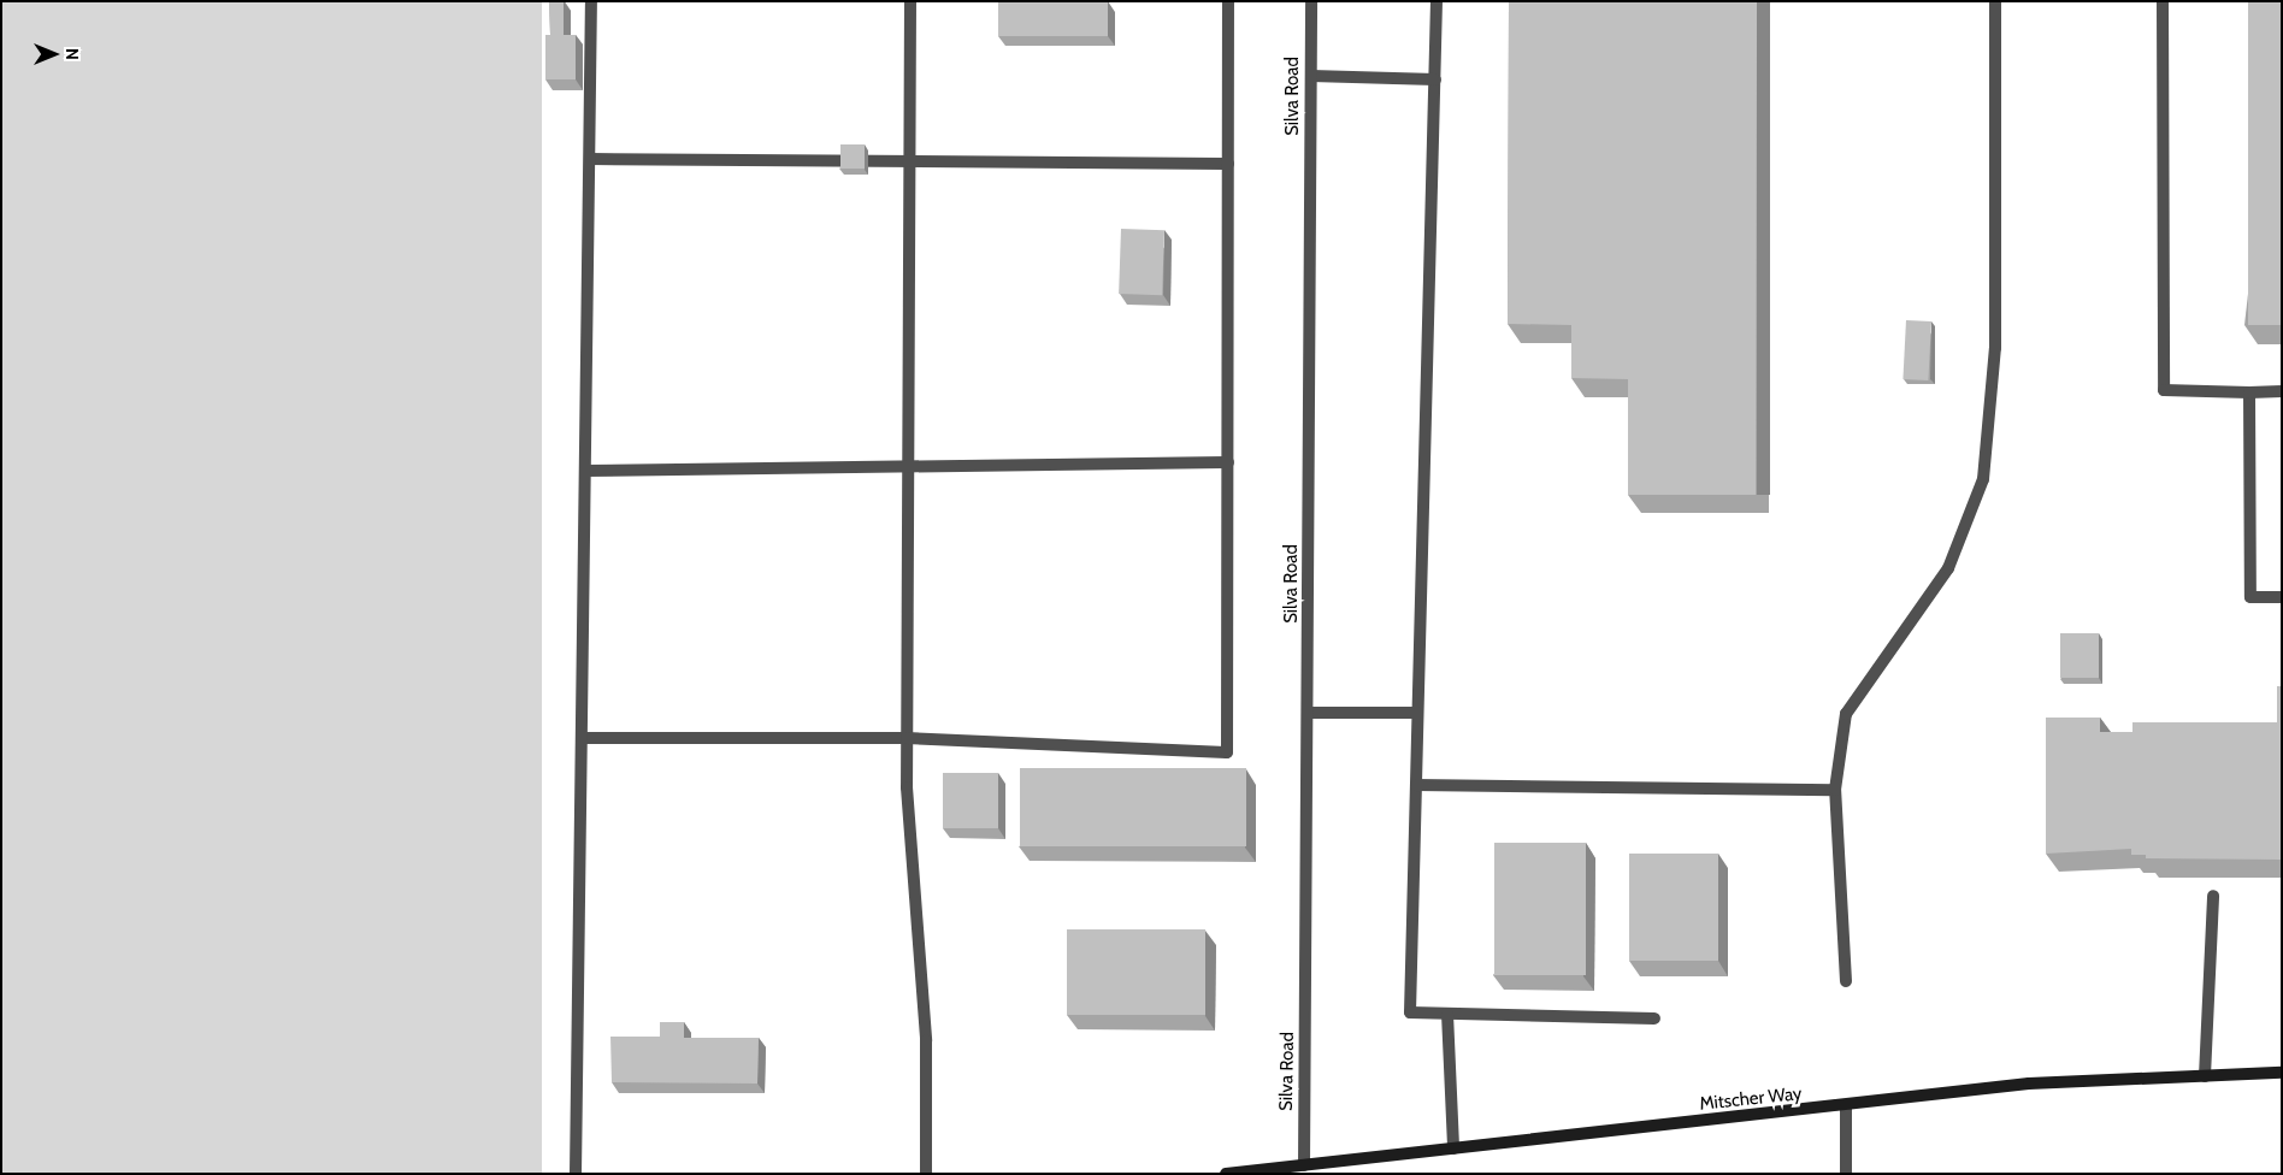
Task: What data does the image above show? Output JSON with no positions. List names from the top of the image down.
{
  "streets": {
    "street": ["Silva Road", "Mitscher Way"]
  },
  "crossings": [
    ["Silva Road", "Mitscher Way"]
  ],
  "north": "right"
}
